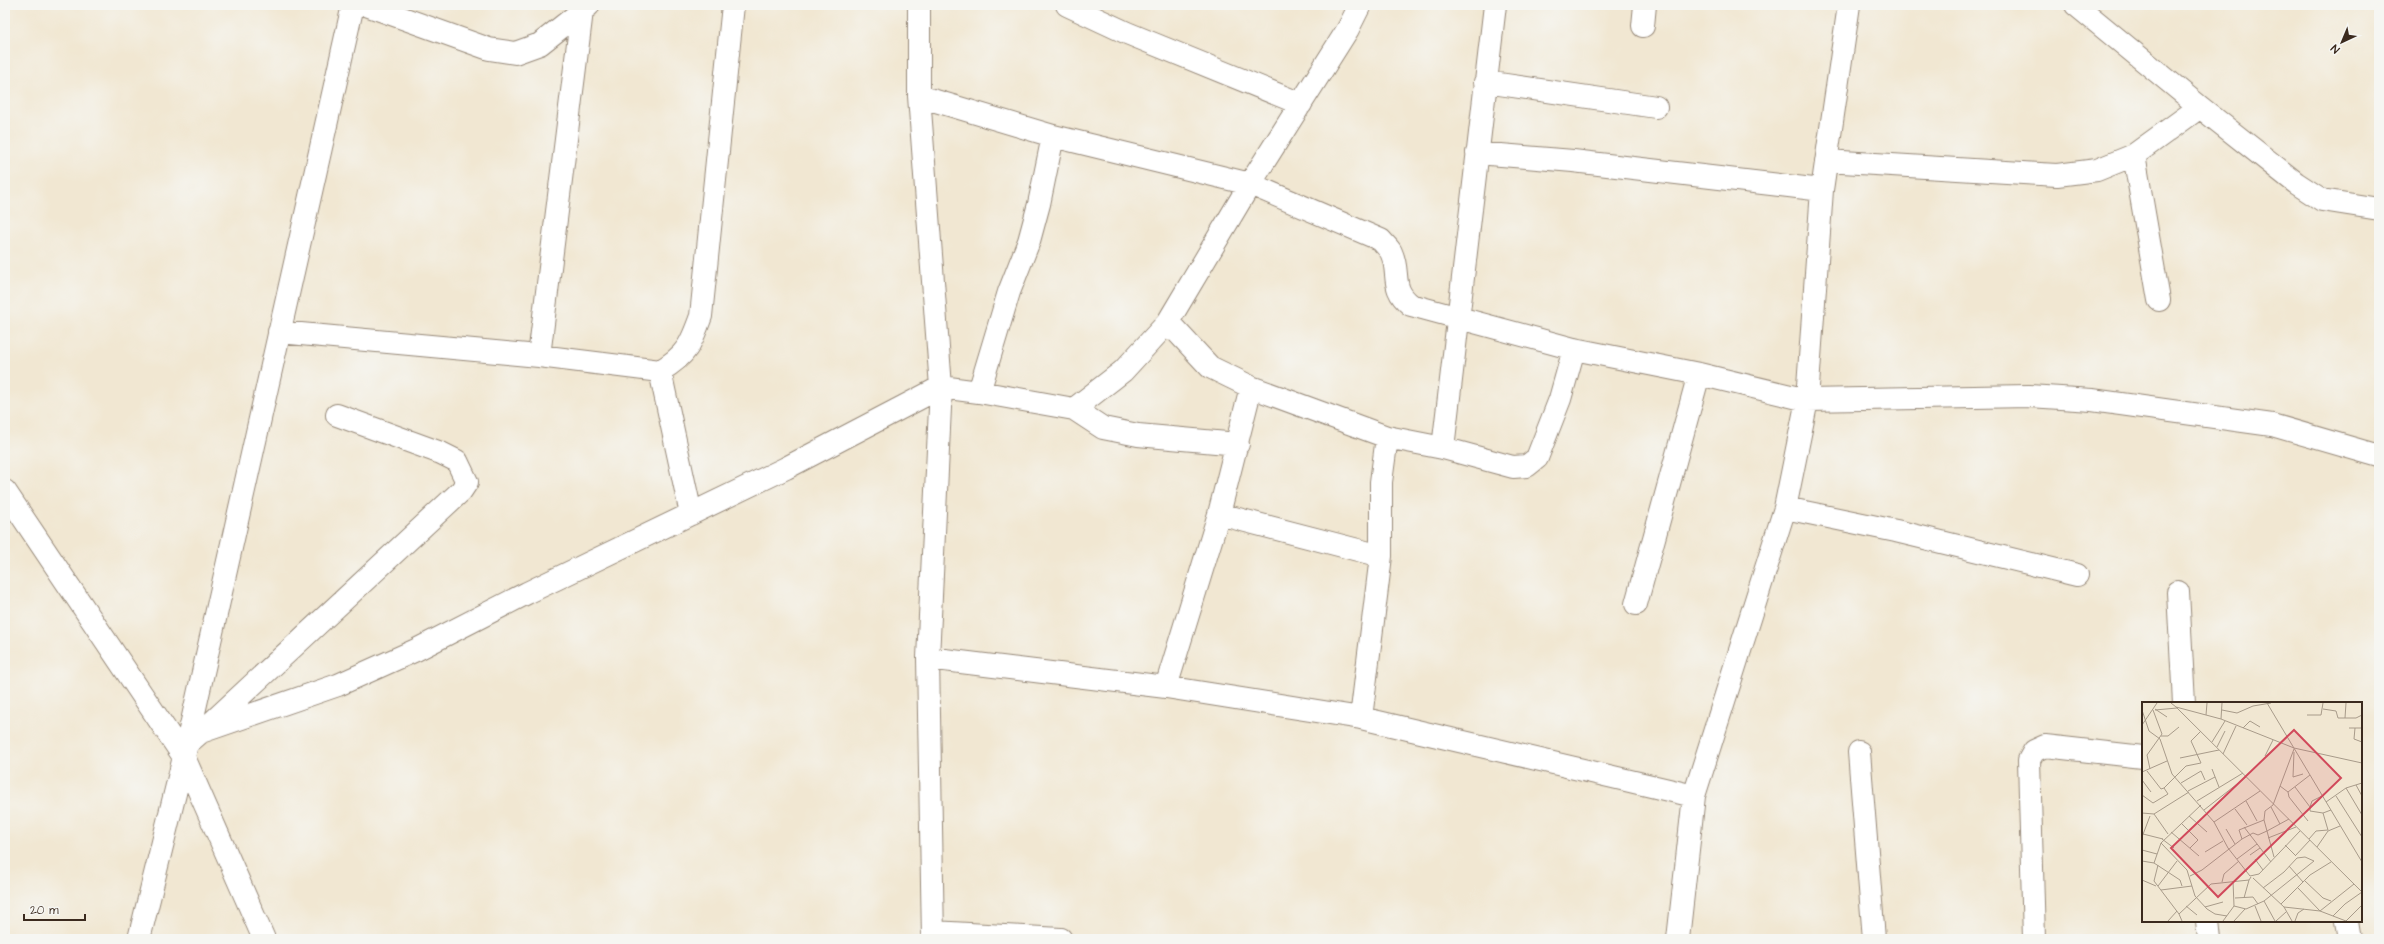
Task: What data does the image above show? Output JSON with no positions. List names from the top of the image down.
{
  "scale_bar": "20 m",
  "north": "bottom left"
}
